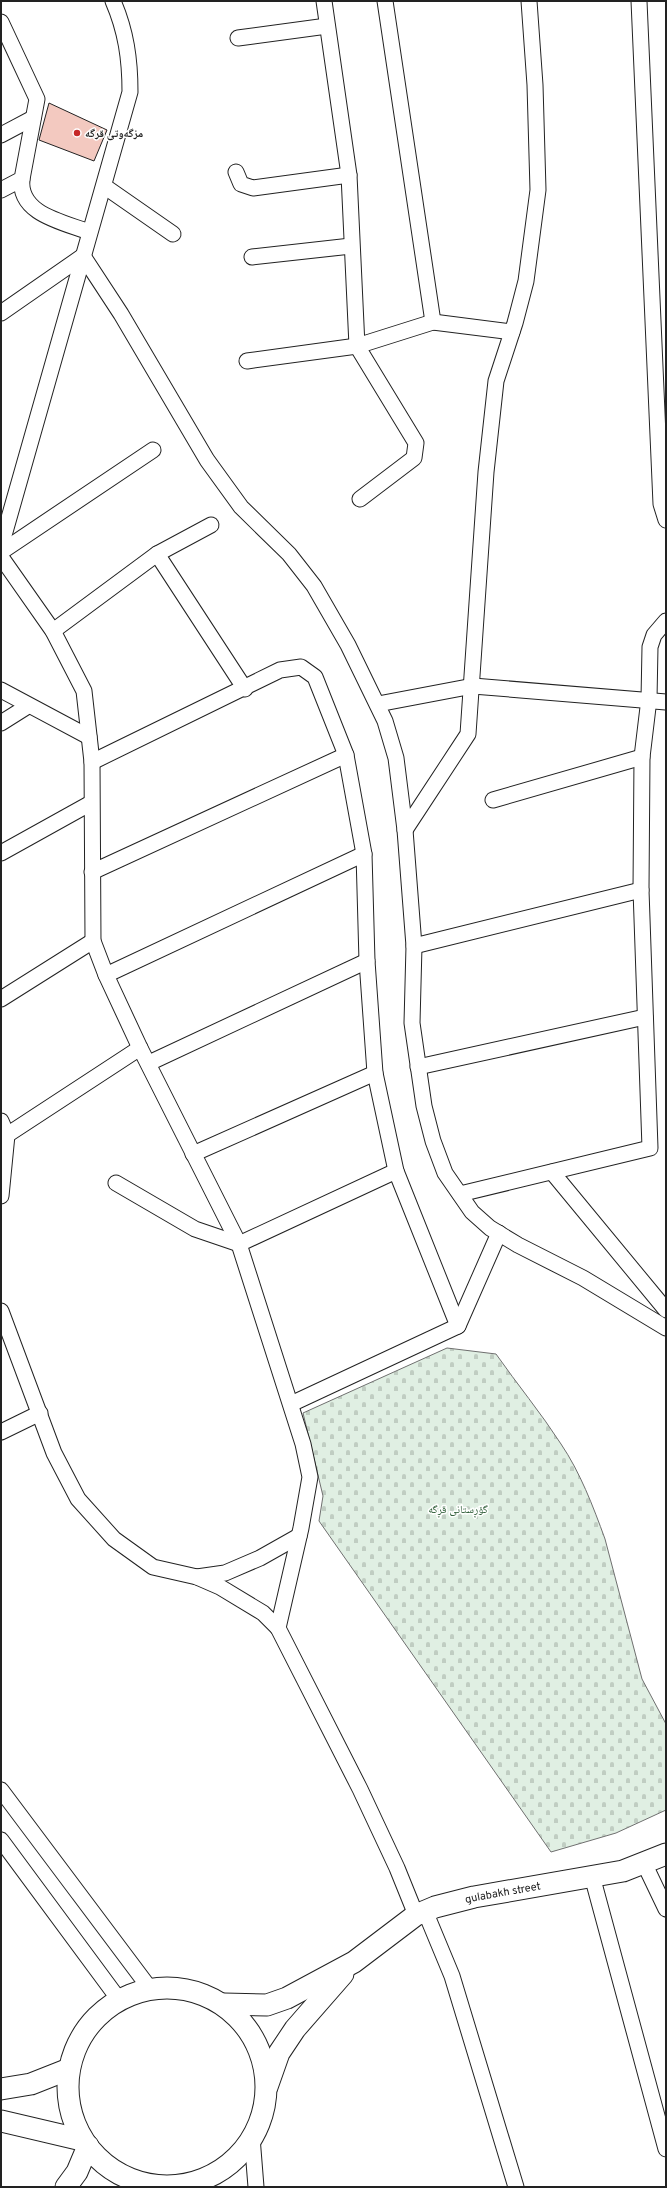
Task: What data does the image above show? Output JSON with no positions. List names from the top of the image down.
{
  "streets": {
    "street": ["gulabakh street"]
  },
  "parks": ["گۆڕستانی قڕگە"],
  "places": ["مزگەوتی قرگە"]
}
